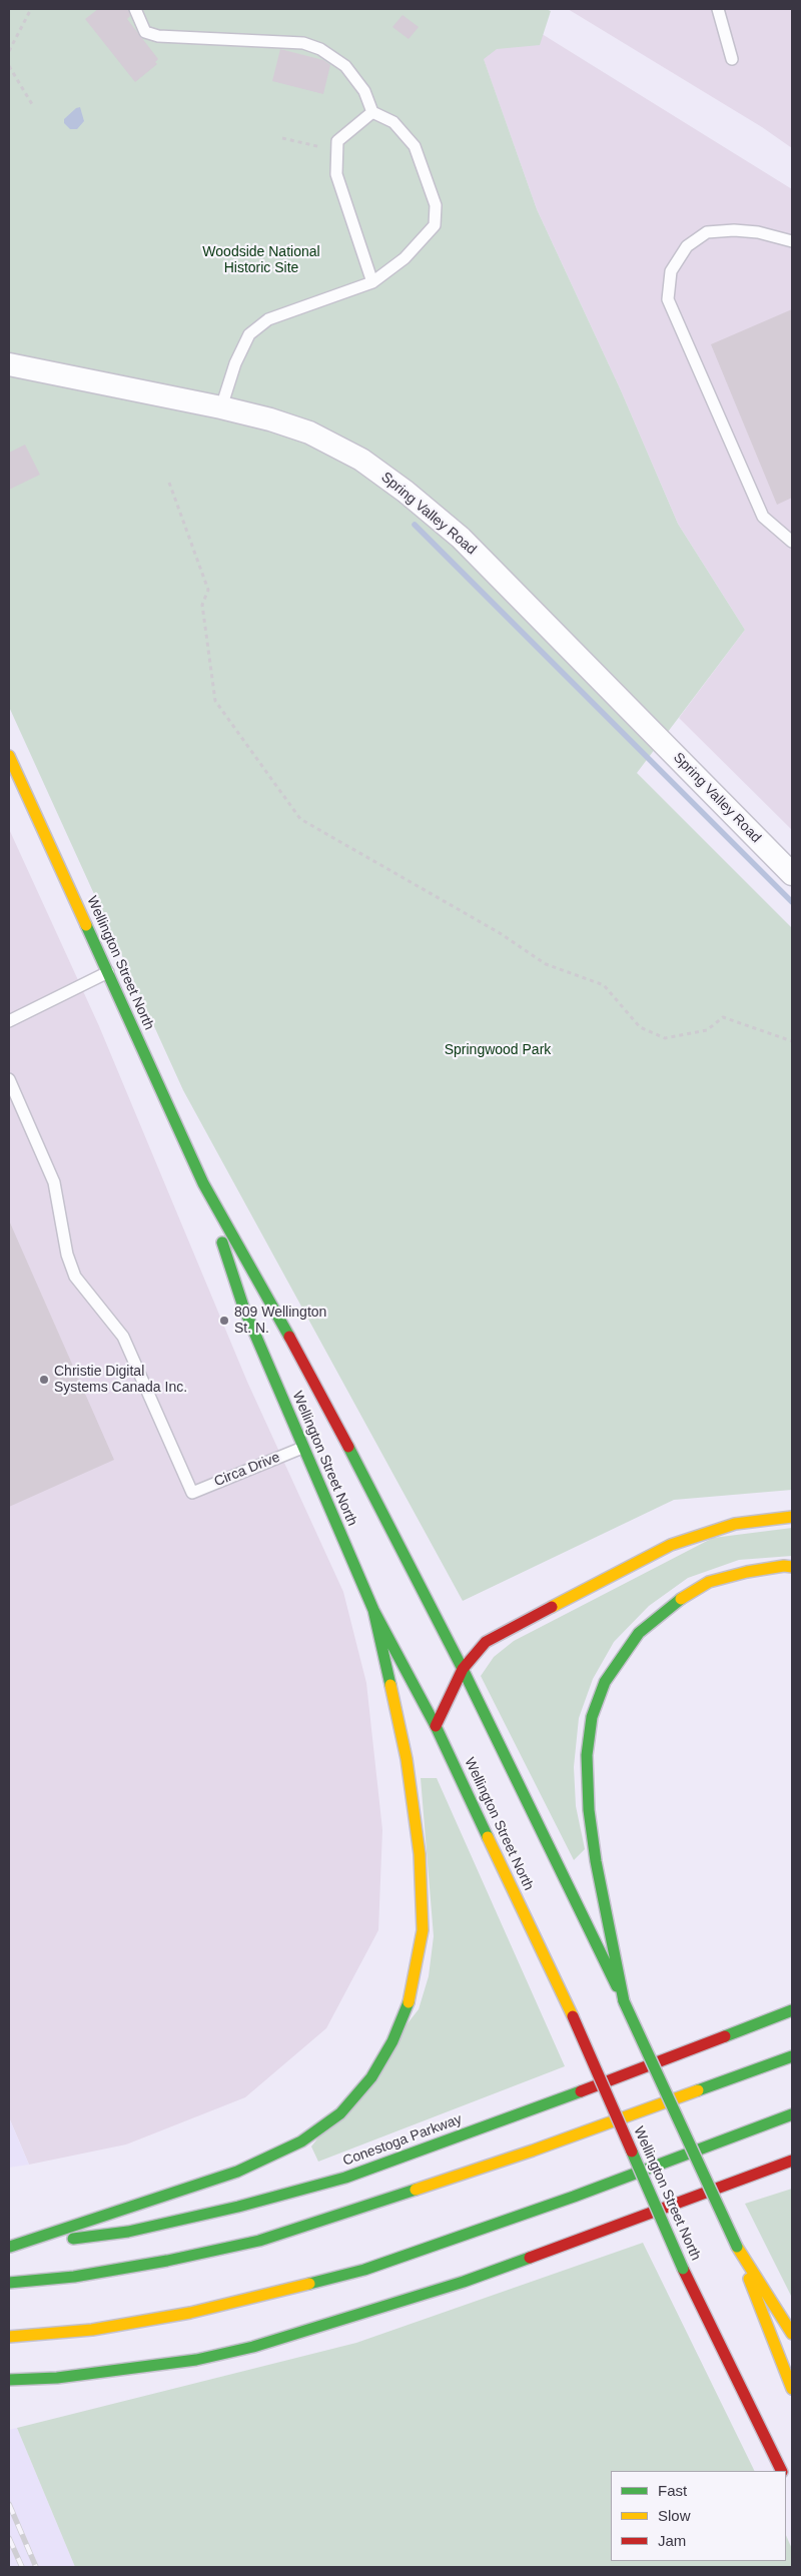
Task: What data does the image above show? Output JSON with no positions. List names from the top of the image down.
{
  "streets": {
    "main road": ["Wellington Street North", "Conestoga Parkway"],
    "street": ["Spring Valley Road"],
    "lane": ["Circa Drive"]
  },
  "crossings": [
    ["Wellington Street North", "Circa Drive"]
  ],
  "parks": ["Woodside National Historic Site", "Springwood Park"],
  "places": ["809 Wellington St. N.", "Christie Digital Systems Canada Inc."],
  "legend": ["Fast", "Slow", "Jam"]
}
